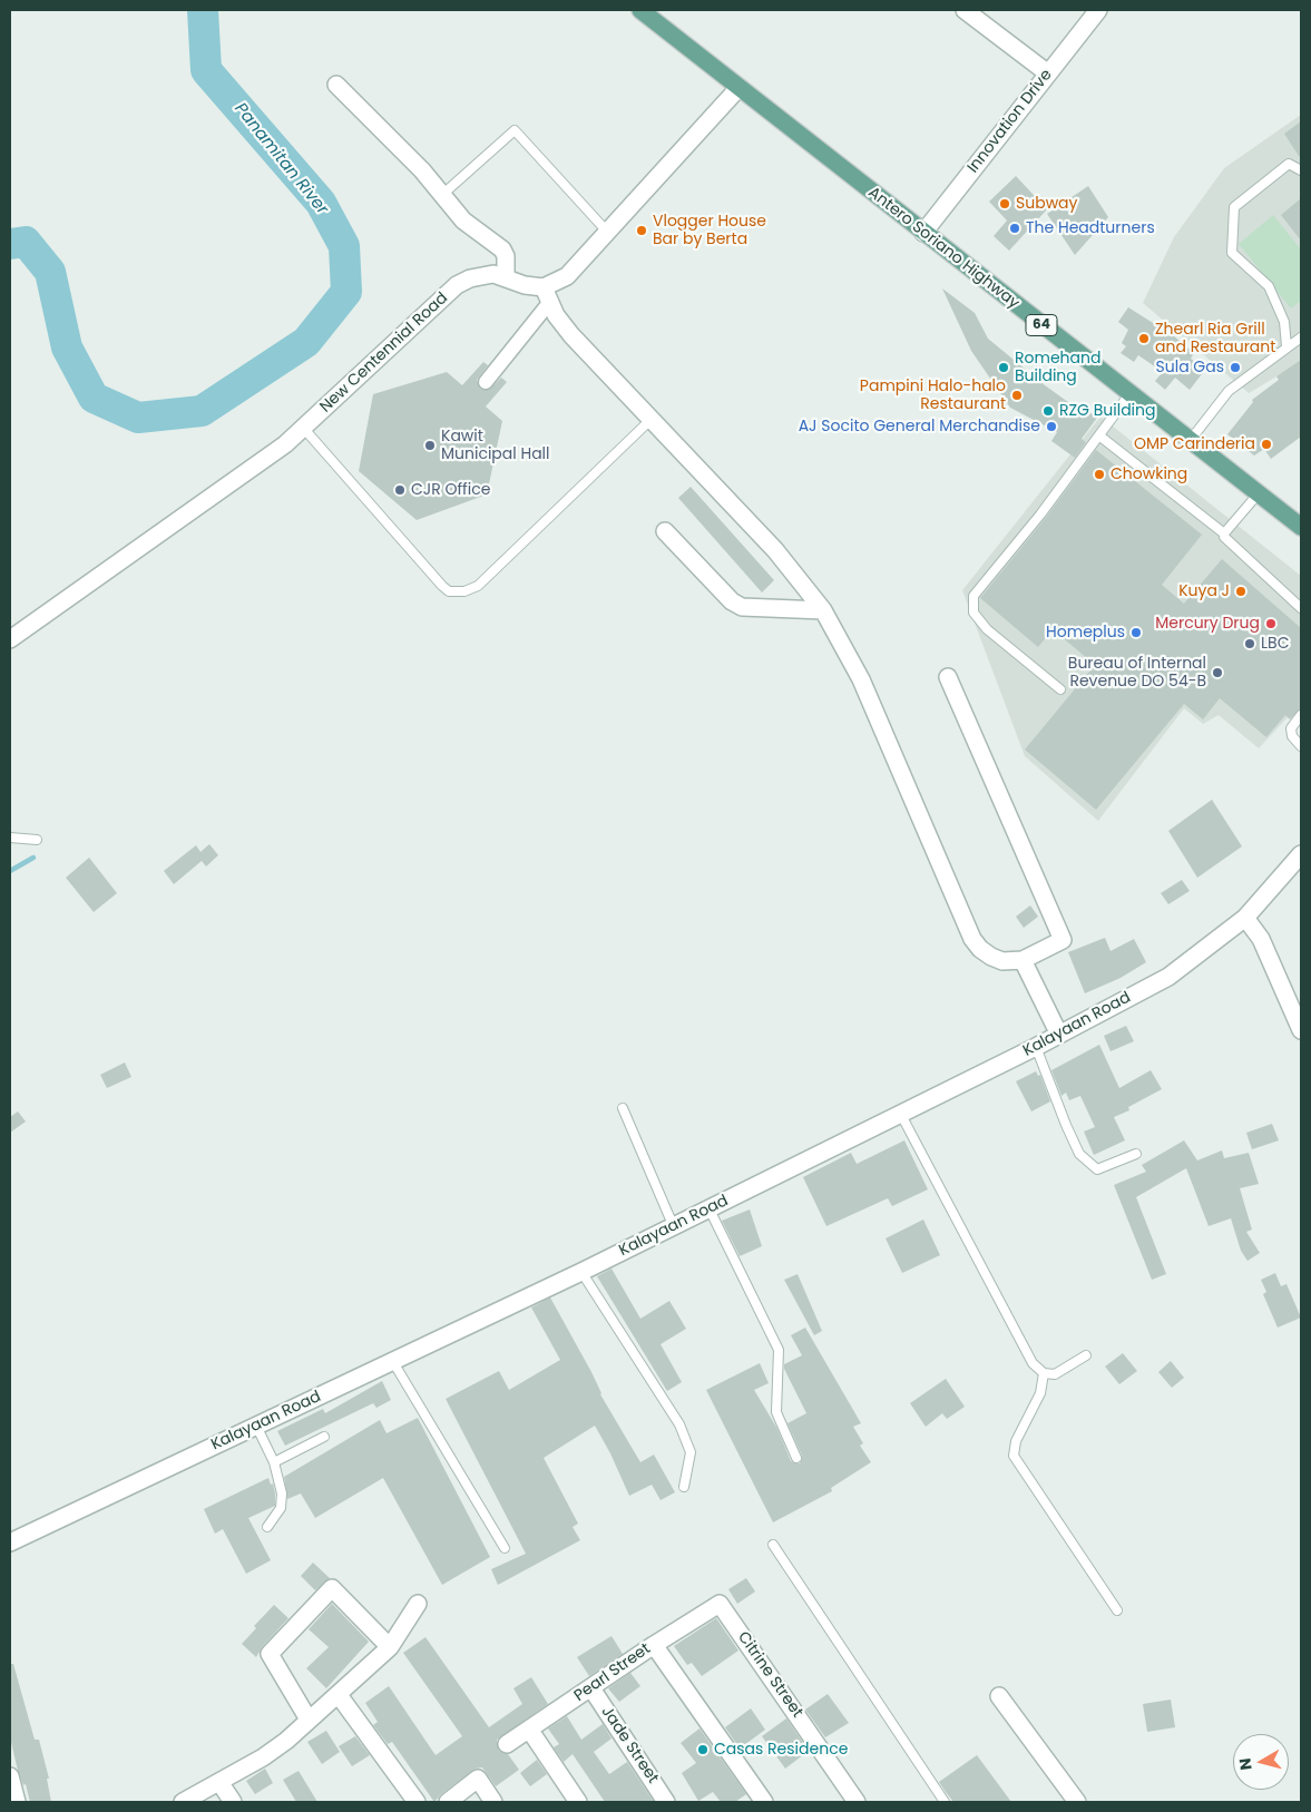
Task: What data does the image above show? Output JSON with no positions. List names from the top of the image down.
{
  "streets": {
    "main road": ["Antero Soriano Highway", "64"],
    "street": [
      "Innovation Drive",
      "New Centennial Road",
      "Kalayaan Road",
      "Pearl Street",
      "Citrine Street",
      "Jade Street"
    ]
  },
  "crossings": [
    ["Innovation Drive", "Antero Soriano Highway"],
    ["Pearl Street", "Citrine Street"],
    ["Pearl Street", "Jade Street"]
  ],
  "water": ["Panamitan River"],
  "places": [
    "Subway",
    "The Headturners",
    "Vlogger House Bar by Berta",
    "Zhearl Ria Grill and Restaurant",
    "Romehand Building",
    "Sula Gas",
    "Pampini Halo-halo Restaurant",
    "RZG Building",
    "AJ Socito General Merchandise",
    "OMP Carinderia",
    "Kawit Municipal Hall",
    "Chowking",
    "CJR Office",
    "Kuya J",
    "Mercury Drug",
    "Homeplus",
    "LBC",
    "Bureau of Internal Revenue DO 54-B",
    "Casas Residence"
  ],
  "north": "left"
}
